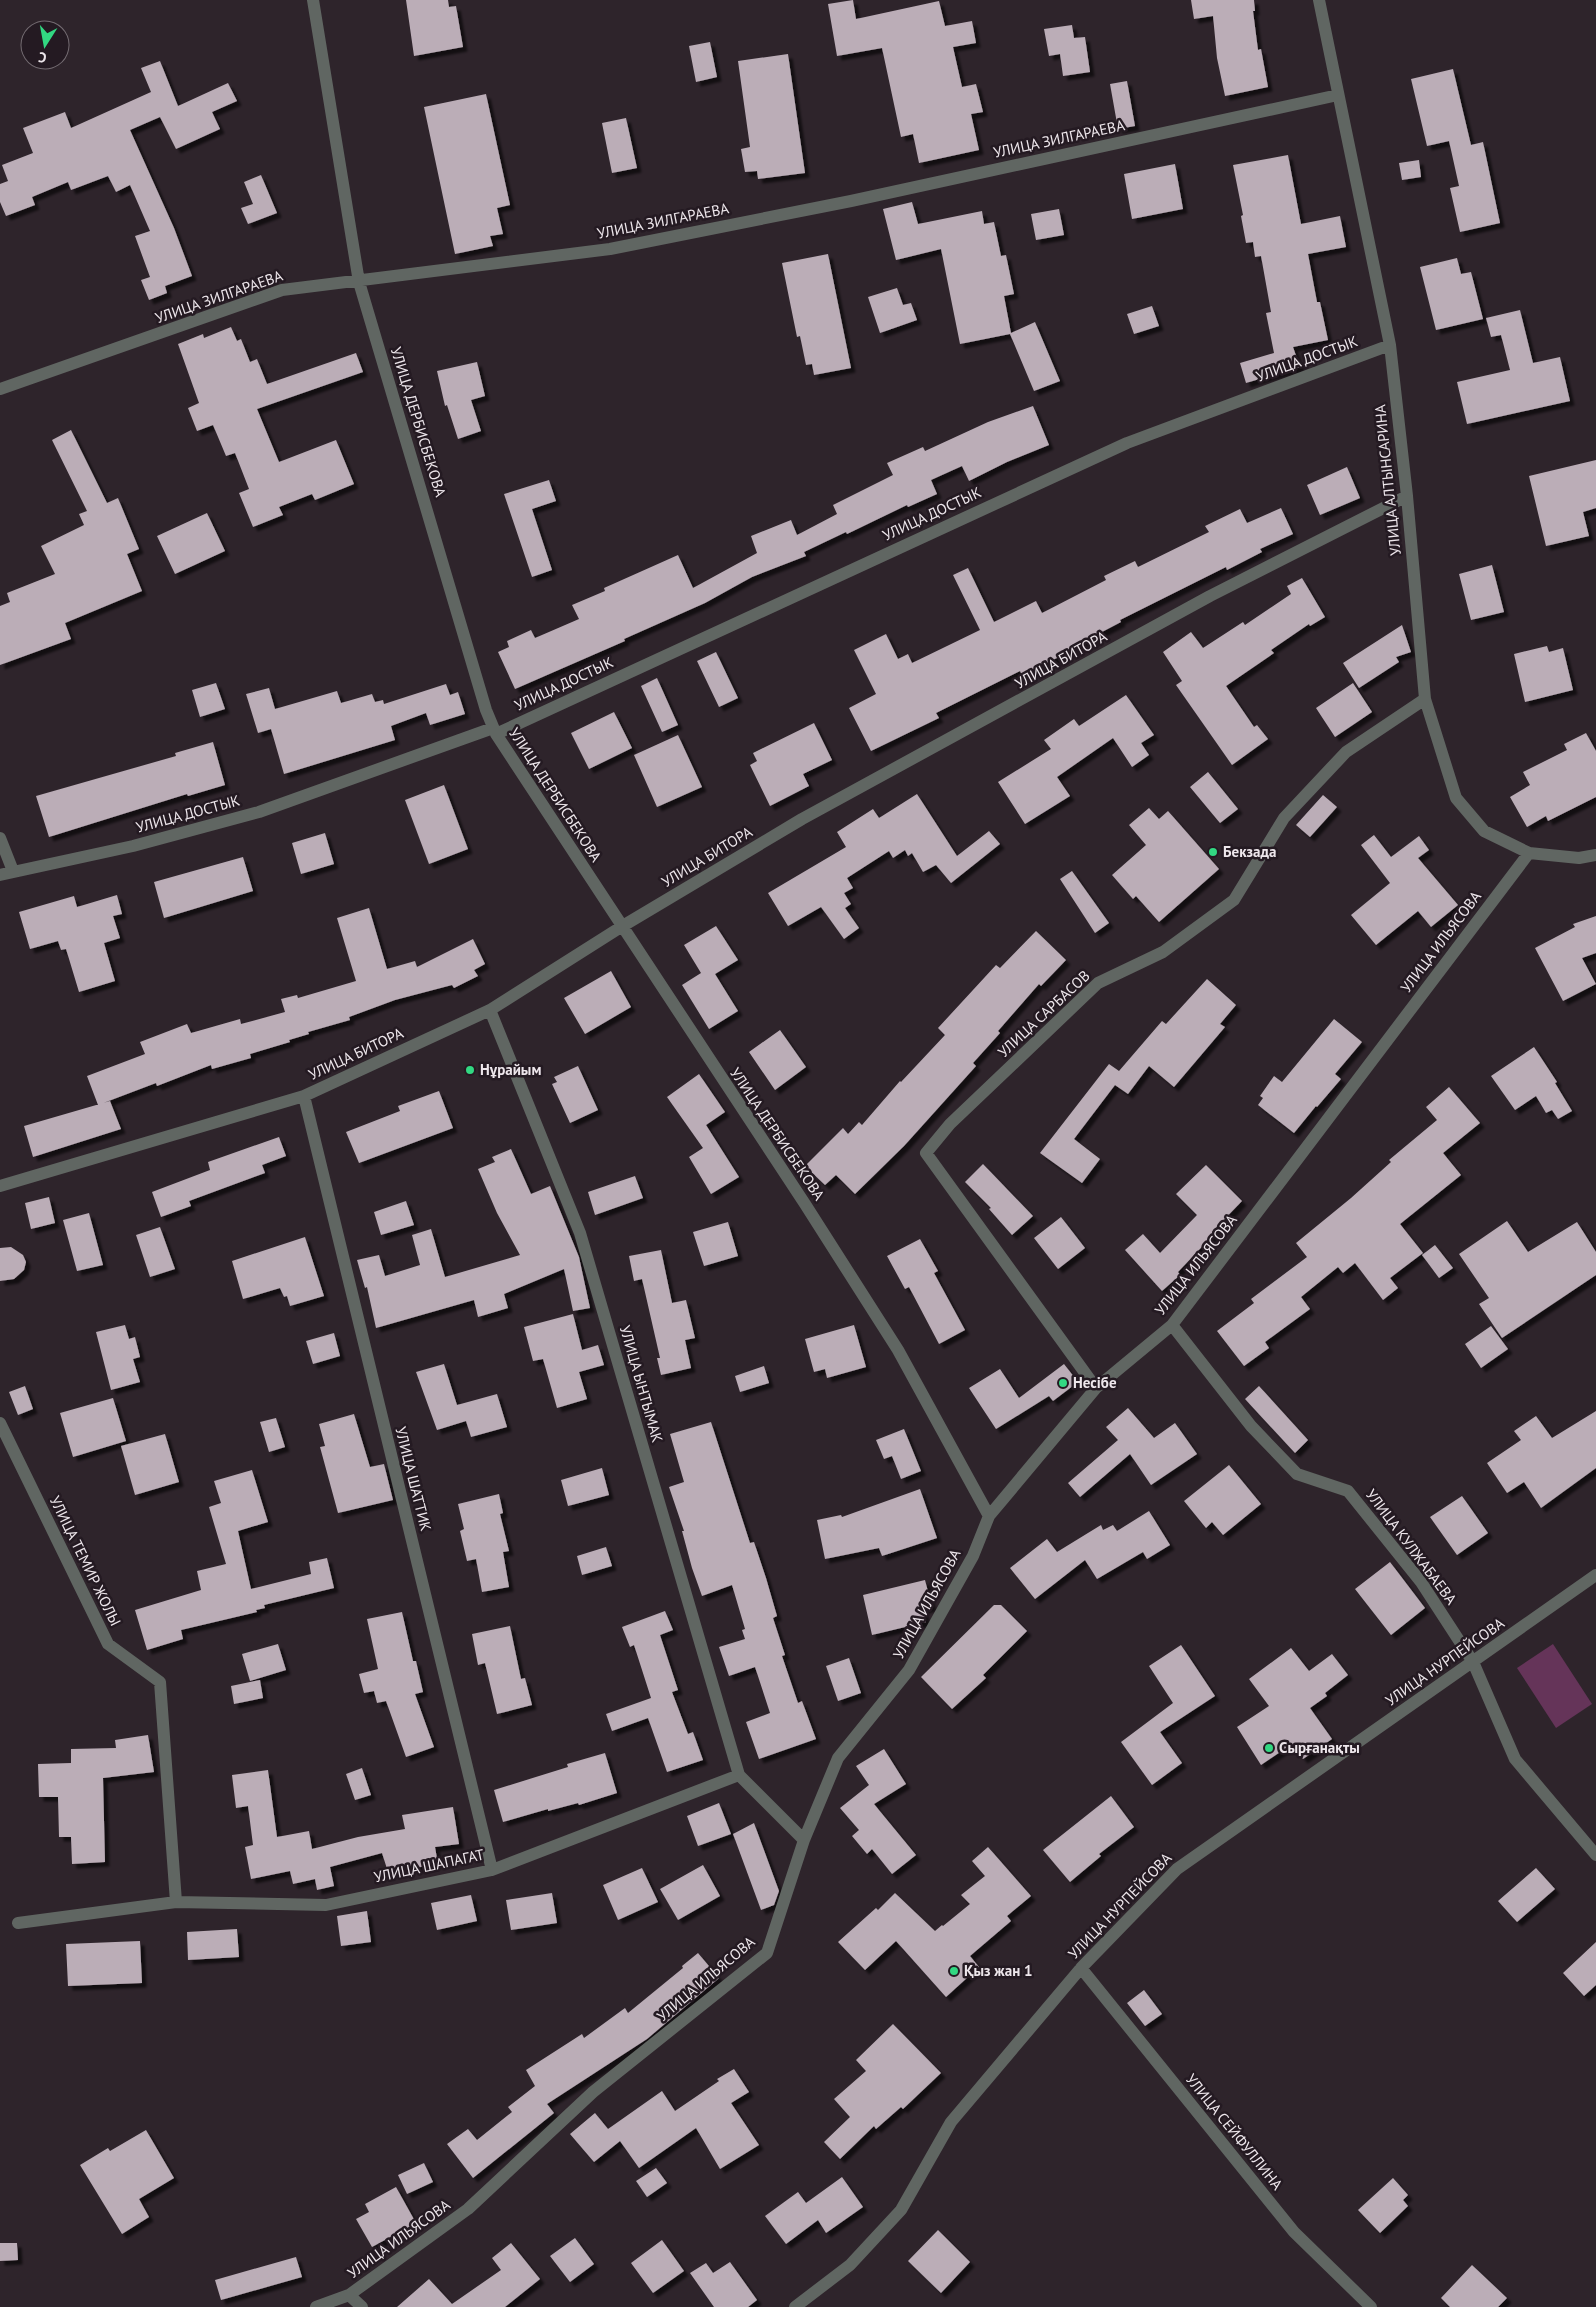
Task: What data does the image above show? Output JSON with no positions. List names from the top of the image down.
{
  "streets": {
    "street": [
      "УЛИЦА ЗИЛГАРАЕВА",
      "УЛИЦА ДОСТЫК",
      "УЛИЦА ДЕРБИСБЕКОВА",
      "УЛИЦА АЛТЫНСАРИНА",
      "УЛИЦА БИТОРА",
      "УЛИЦА ИЛЬЯСОВА",
      "УЛИЦА САРБАСОВ",
      "УЛИЦА ЫНТЫМАК",
      "УЛИЦА ШАТТИК",
      "УЛИЦА КУЛЖАБАЕВА",
      "УЛИЦА ТЕМИР ЖОЛЫ",
      "УЛИЦА НУРПЕЙСОВА",
      "УЛИЦА ШАПАГАТ",
      "УЛИЦА СЕЙФУЛЛИНА"
    ]
  },
  "crossings": [
    ["УЛИЦА ЗИЛГАРАЕВА", "УЛИЦА ДЕРБИСБЕКОВА"],
    ["УЛИЦА ЗИЛГАРАЕВА", "УЛИЦА АЛТЫНСАРИНА"],
    ["УЛИЦА ДОСТЫК", "УЛИЦА ДЕРБИСБЕКОВА"],
    ["УЛИЦА ДОСТЫК", "УЛИЦА АЛТЫНСАРИНА"],
    ["УЛИЦА ДЕРБИСБЕКОВА", "УЛИЦА БИТОРА"],
    ["УЛИЦА ДЕРБИСБЕКОВА", "УЛИЦА ИЛЬЯСОВА"],
    ["УЛИЦА АЛТЫНСАРИНА", "УЛИЦА БИТОРА"],
    ["УЛИЦА АЛТЫНСАРИНА", "УЛИЦА ИЛЬЯСОВА"],
    ["УЛИЦА АЛТЫНСАРИНА", "УЛИЦА САРБАСОВ"],
    ["УЛИЦА БИТОРА", "УЛИЦА ЫНТЫМАК"],
    ["УЛИЦА БИТОРА", "УЛИЦА ШАТТИК"],
    ["УЛИЦА ИЛЬЯСОВА", "УЛИЦА САРБАСОВ"],
    ["УЛИЦА ИЛЬЯСОВА", "УЛИЦА КУЛЖАБАЕВА"],
    ["УЛИЦА ЫНТЫМАК", "УЛИЦА ШАПАГАТ"],
    ["УЛИЦА ШАТТИК", "УЛИЦА ШАПАГАТ"],
    ["УЛИЦА КУЛЖАБАЕВА", "УЛИЦА НУРПЕЙСОВА"],
    ["УЛИЦА ТЕМИР ЖОЛЫ", "УЛИЦА ШАПАГАТ"],
    ["УЛИЦА НУРПЕЙСОВА", "УЛИЦА СЕЙФУЛЛИНА"]
  ],
  "places": [
    "Бекзада",
    "Нұрайым",
    "Несібе",
    "Сырғанақты",
    "Қыз жан 1"
  ],
  "north": "bottom"
}
